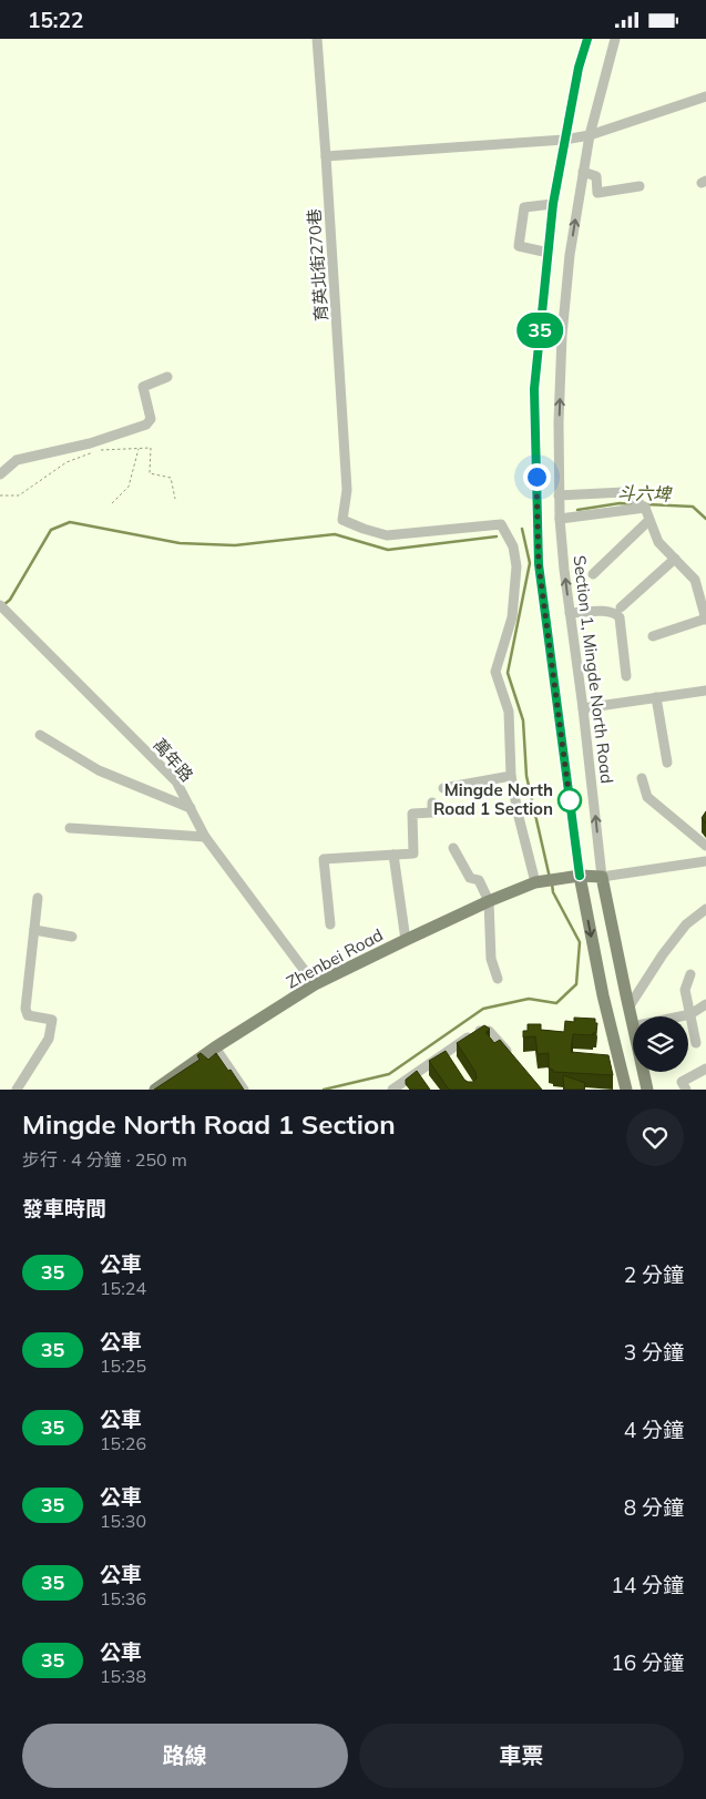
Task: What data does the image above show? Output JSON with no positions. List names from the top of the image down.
{
  "streets": {
    "main road": ["Zhenbei Road"],
    "street": ["育英北街270巷", "Section 1, Mingde North Road", "萬年路"]
  },
  "crossings": [
    ["萬年路", "Zhenbei Road"]
  ],
  "water": ["斗六埤"],
  "places": ["Mingde North Road 1 Section"],
  "lines": ["bus line 35"],
  "page": {
    "status": "15:22",
    "on_map": "35",
    "heading": [
      ["Mingde North Road 1 Section", "步行 · 4 分鐘 · 250 m"],
      "發車時間"
    ],
    "list": [
      {
        "mark": "35",
        "name": "公車",
        "note": "15:24",
        "value": "2 分鐘"
      },
      {
        "mark": "35",
        "name": "公車",
        "note": "15:25",
        "value": "3 分鐘"
      },
      {
        "mark": "35",
        "name": "公車",
        "note": "15:26",
        "value": "4 分鐘"
      },
      {
        "mark": "35",
        "name": "公車",
        "note": "15:30",
        "value": "8 分鐘"
      },
      {
        "mark": "35",
        "name": "公車",
        "note": "15:36",
        "value": "14 分鐘"
      },
      {
        "mark": "35",
        "name": "公車",
        "note": "15:38",
        "value": "16 分鐘"
      }
    ],
    "buttons": ["路線", "車票"]
  }
}
